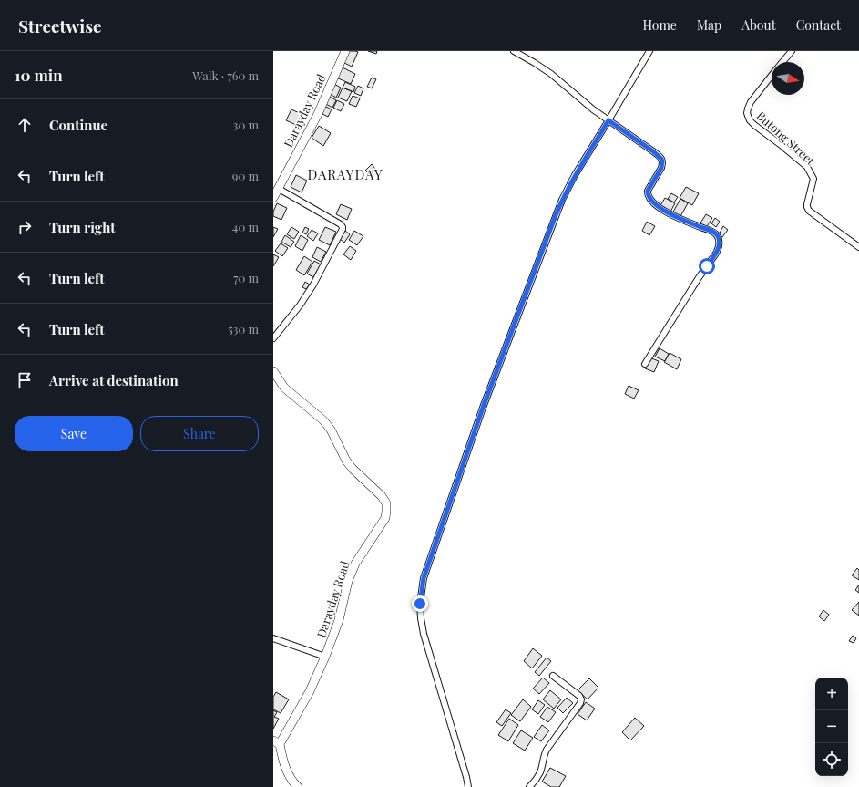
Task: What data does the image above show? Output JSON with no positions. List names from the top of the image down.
{
  "streets": {
    "street": ["Darayday Road", "Butong Street"]
  },
  "districts": ["DARAYDAY"],
  "north": "right",
  "page": {
    "header": "Streetwise",
    "nav": [
      "Home",
      "Map",
      "About",
      "Contact"
    ],
    "heading": ["10 min", "Walk · 760 m"],
    "list": [
      ["Continue", "30 m"],
      ["Turn left", "90 m"],
      ["Turn right", "40 m"],
      ["Turn left", "70 m"],
      ["Turn left", "530 m"],
      "Arrive at destination"
    ],
    "buttons": ["Save", "Share"],
    "map_buttons": ["+", "−"]
  }
}
